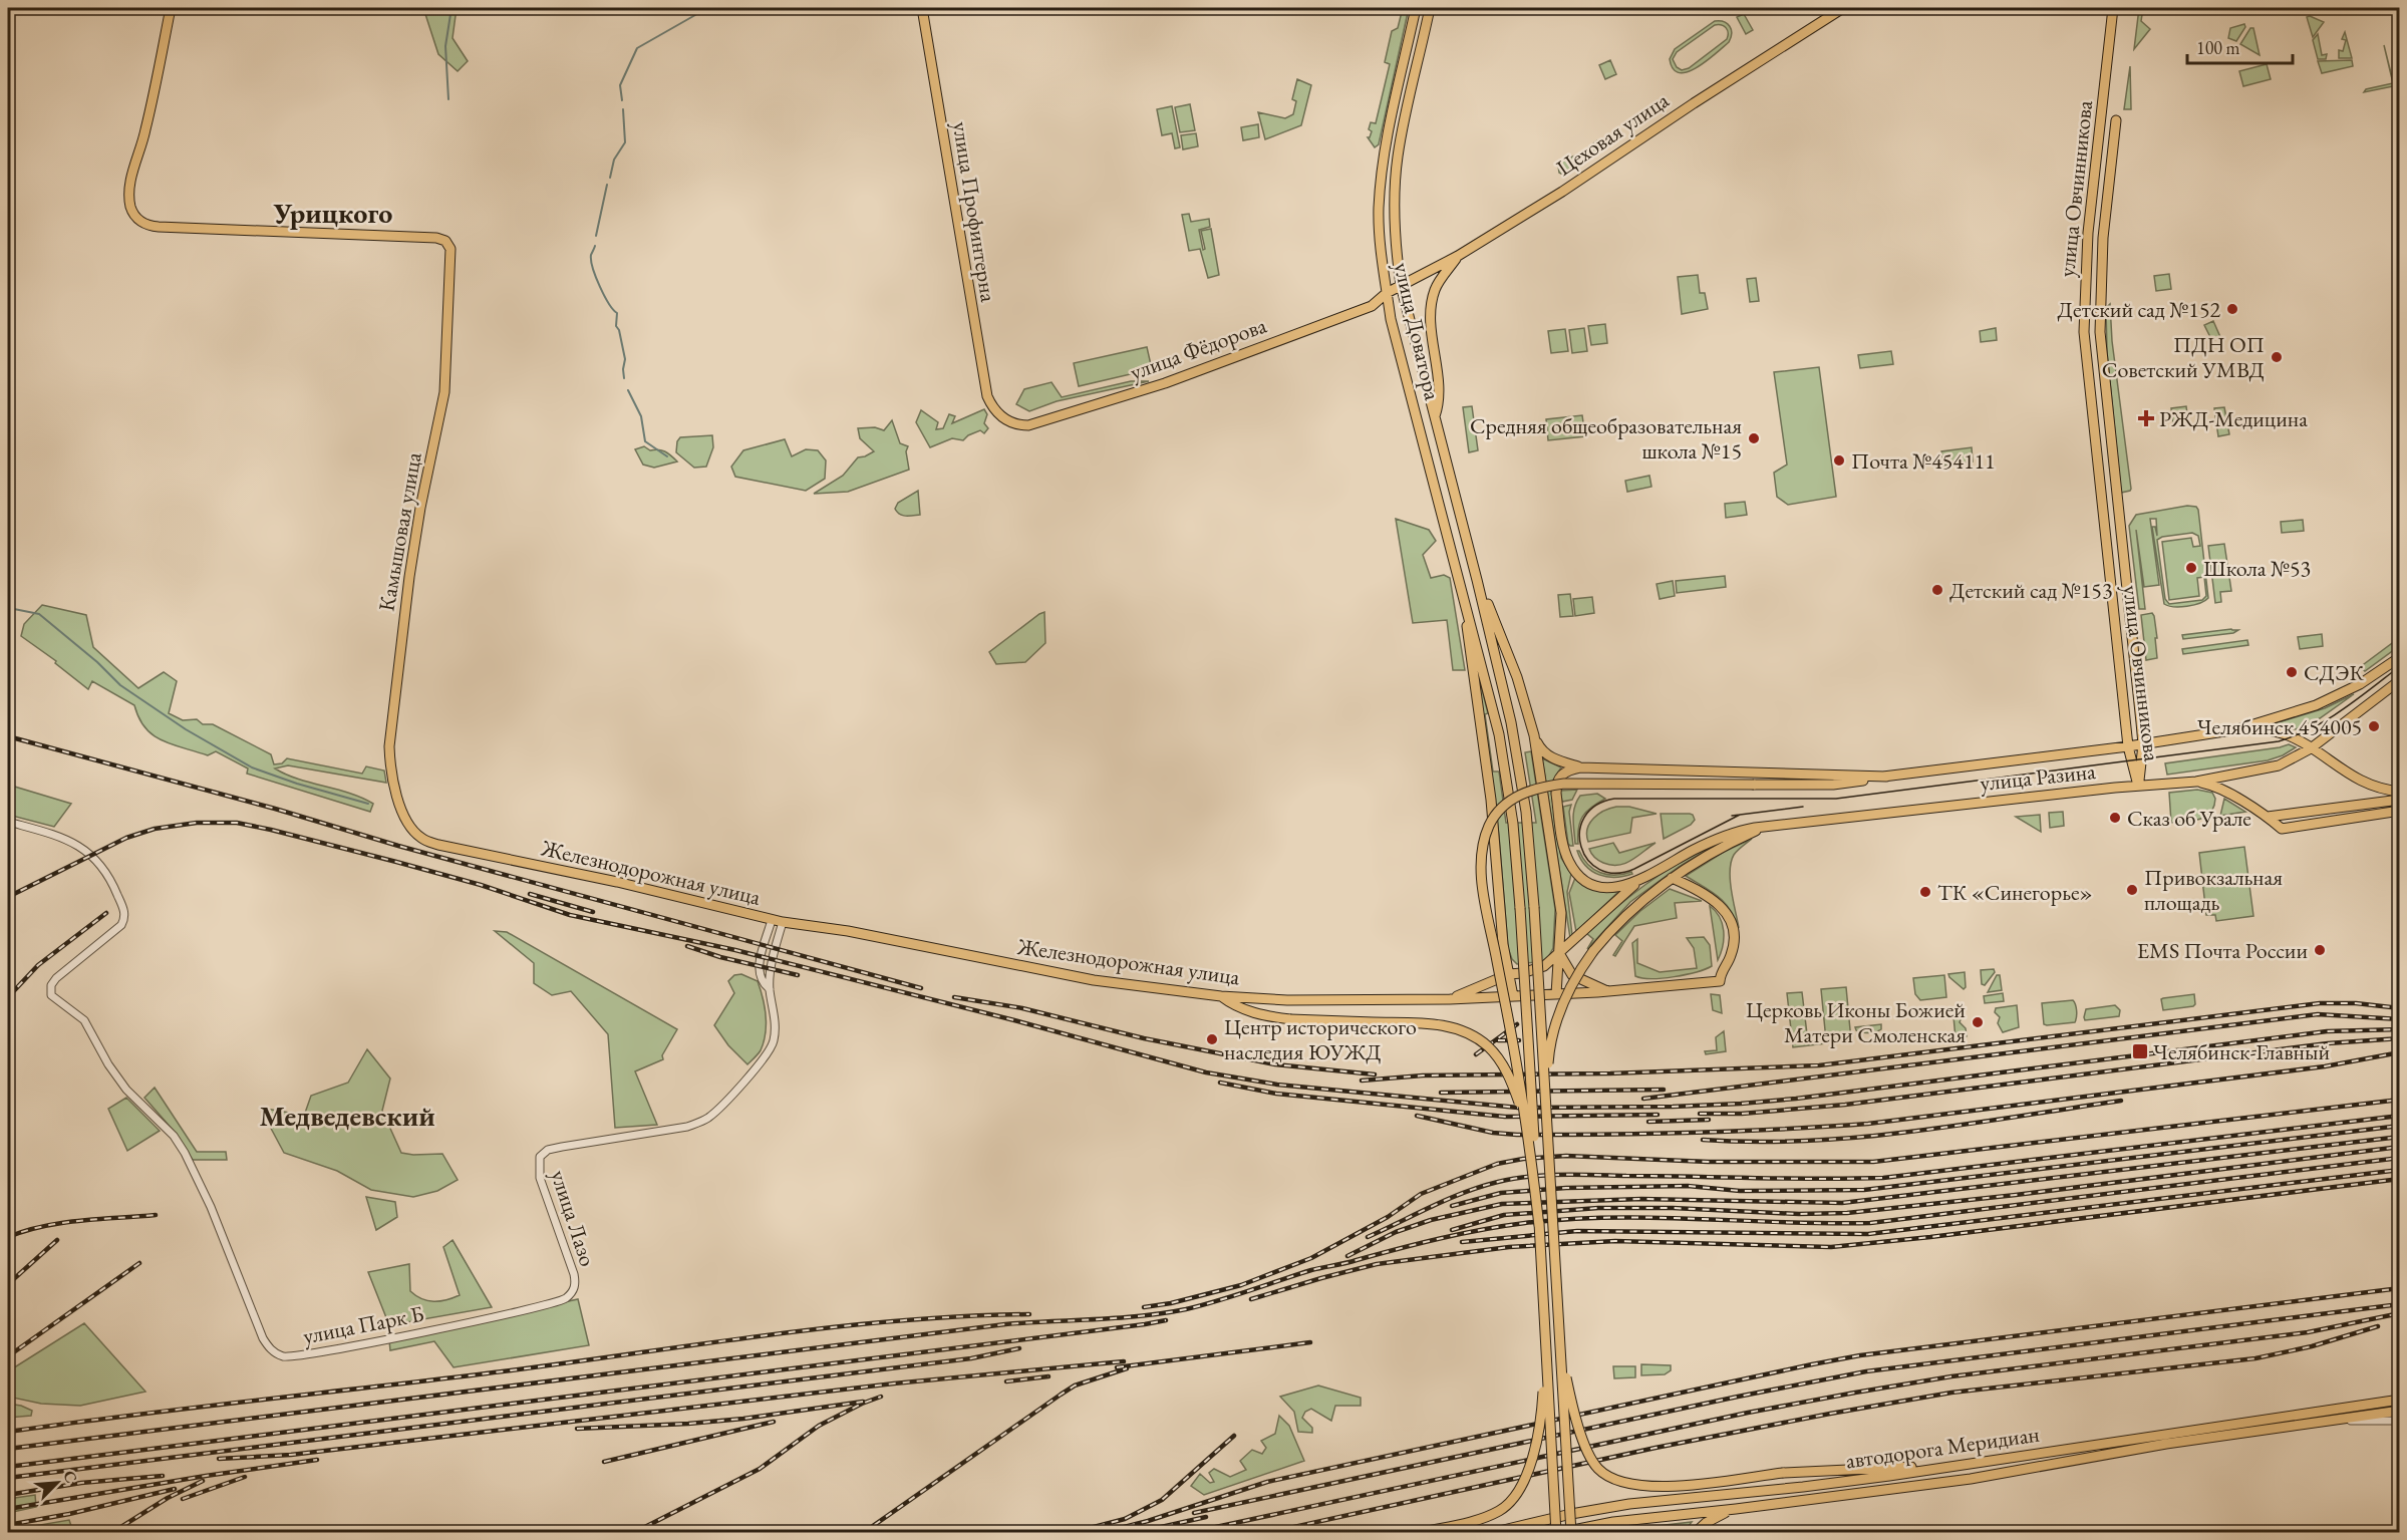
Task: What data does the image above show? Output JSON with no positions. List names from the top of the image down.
{
  "streets": {
    "main road": [
      "Цеховая улица",
      "улица Овчинникова",
      "улица Профинтерна",
      "улица Доватора",
      "улица Фёдорова",
      "Камышовая улица",
      "улица Разина",
      "Железнодорожная улица",
      "автодорога Меридиан"
    ],
    "street": ["улица Лазо", "улица Парк Б"]
  },
  "crossings": [
    ["Цеховая улица", "улица Доватора"],
    ["Цеховая улица", "улица Фёдорова"],
    ["улица Овчинникова", "улица Разина"],
    ["улица Профинтерна", "улица Фёдорова"],
    ["улица Доватора", "улица Фёдорова"],
    ["Камышовая улица", "Железнодорожная улица"],
    ["улица Лазо", "улица Парк Б"]
  ],
  "districts": ["Урицкого", "Медведевский"],
  "places": {
    "other": [
      "Детский сад №152",
      "ПДН ОП Советский УМВД",
      "Средняя общеобразовательная школа №15",
      "Почта №454111",
      "Школа №53",
      "Детский сад №153",
      "СДЭК",
      "Челябинск 454005",
      "Сказ об Урале",
      "Привокзальная площадь",
      "ТК «Синегорье»",
      "EMS Почта России",
      "Церковь Иконы Божией Матери Смоленская",
      "Центр исторического наследия ЮУЖД"
    ],
    "health": ["РЖД-Медицина"],
    "transit": ["Челябинск-Главный"]
  },
  "scale_bar": "100 m",
  "north": "top right"
}
